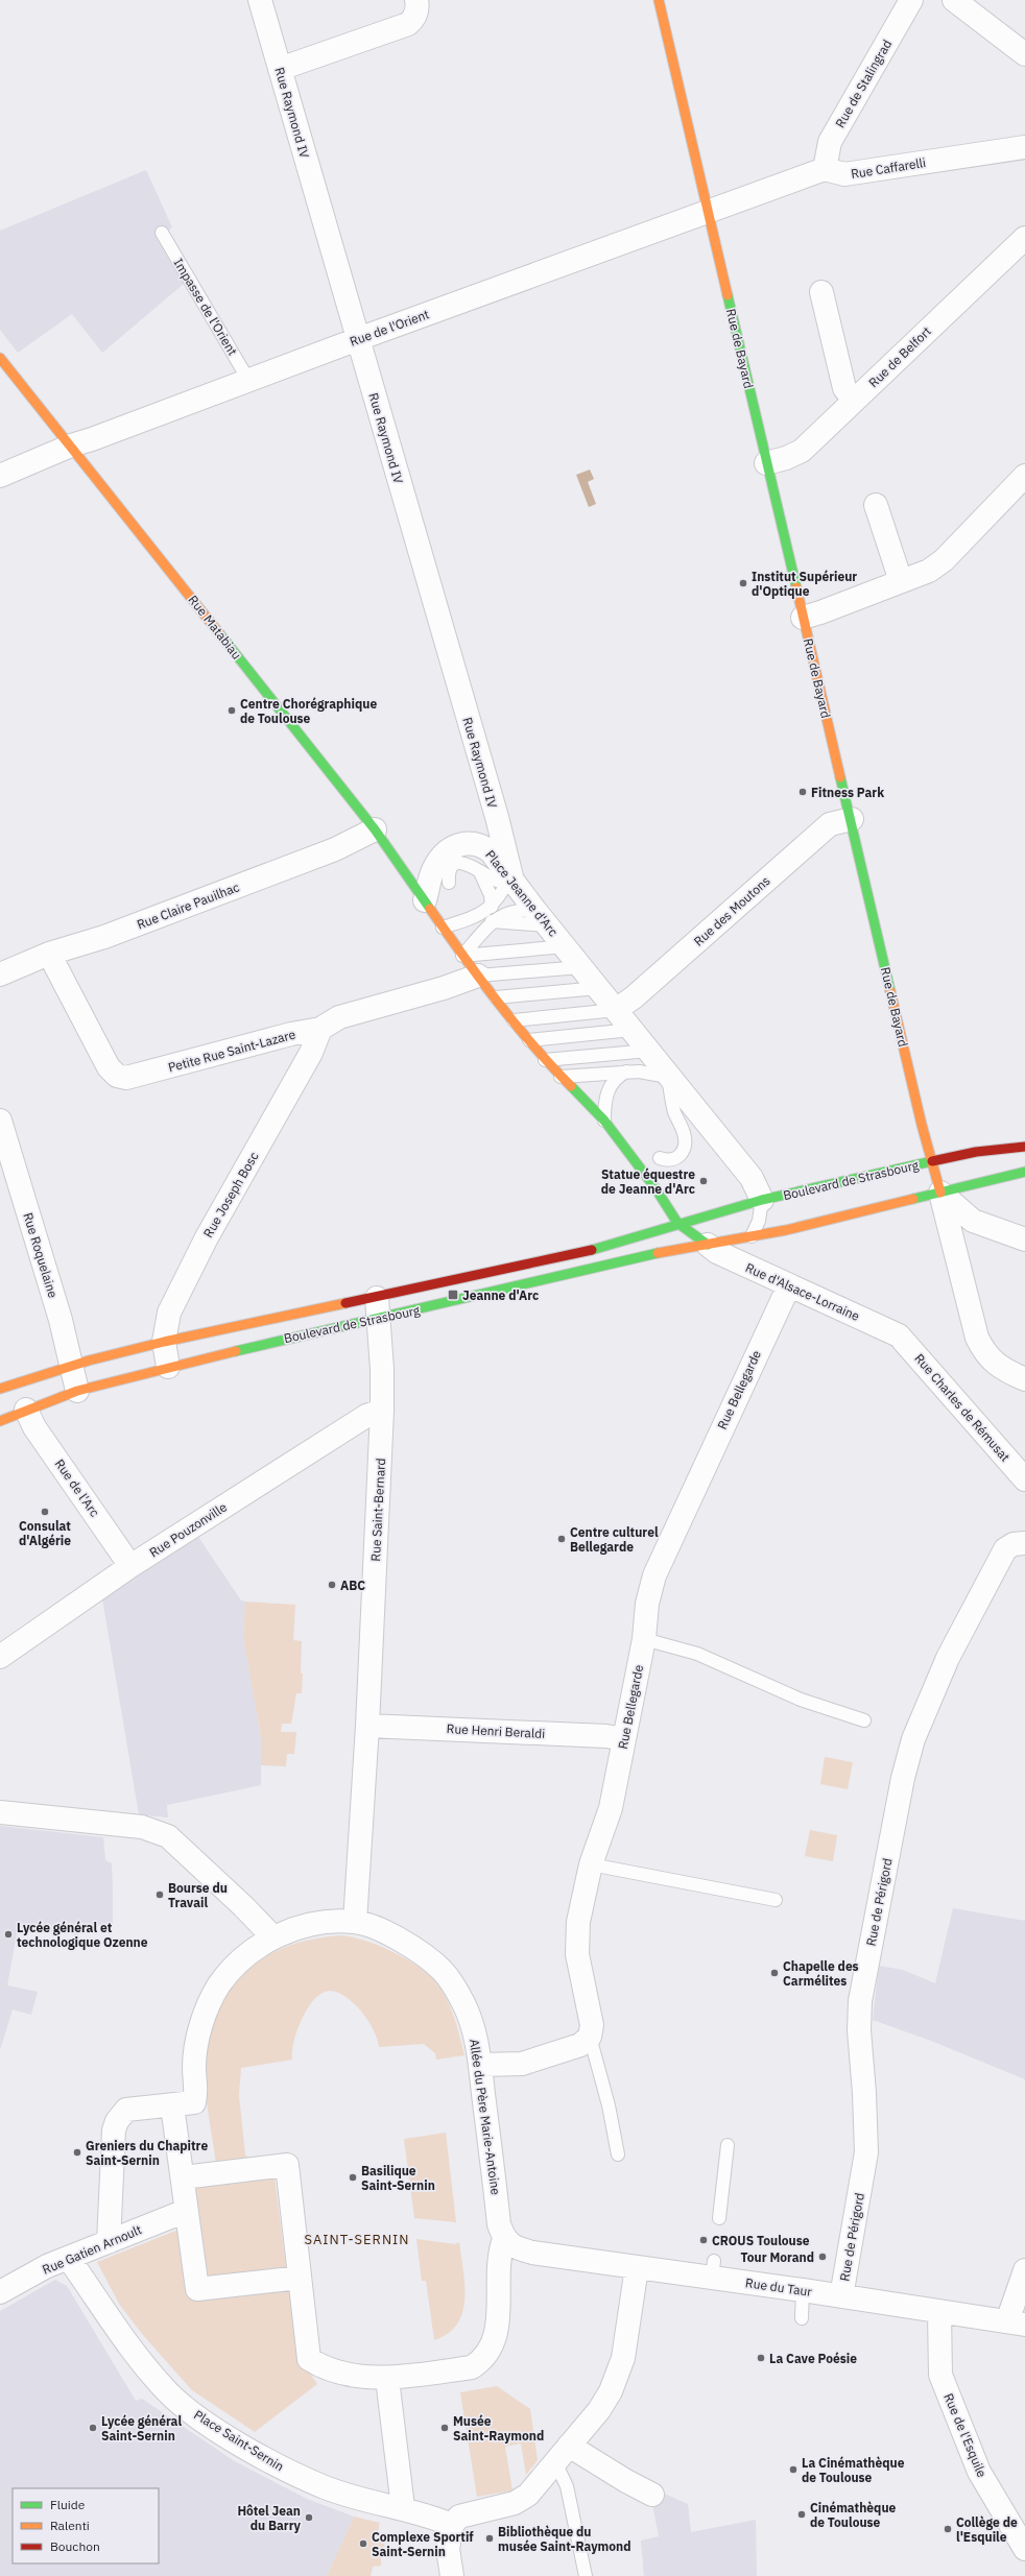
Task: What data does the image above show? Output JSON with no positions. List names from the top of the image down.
{
  "streets": {
    "main road": ["Rue de Bayard", "Rue Matabiau", "Boulevard de Strasbourg"],
    "street": [
      "Rue de Stalingrad",
      "Rue Raymond IV",
      "Rue Caffarelli",
      "Rue de l'Orient",
      "Rue de Belfort",
      "Place Jeanne d'Arc",
      "Rue Claire Pauilhac",
      "Rue des Moutons",
      "Petite Rue Saint-Lazare",
      "Rue Joseph Bosc",
      "Rue Roquelaine",
      "Rue d'Alsace-Lorraine",
      "Rue Bellegarde",
      "Rue Charles de Rémusat",
      "Rue de l'Arc",
      "Rue Saint-Bernard",
      "Rue Pouzonville",
      "Rue Henri Beraldi",
      "Rue de Périgord",
      "Allée du Père Marie-Antoine",
      "Rue Gatien Arnoult",
      "Rue du Taur",
      "Rue de l'Esquile",
      "Place Saint-Sernin"
    ],
    "lane": ["Impasse de l'Orient"]
  },
  "crossings": [
    ["Rue de Stalingrad", "Rue Caffarelli"],
    ["Rue Raymond IV", "Rue de l'Orient"],
    ["Rue Raymond IV", "Place Jeanne d'Arc"],
    ["Impasse de l'Orient", "Rue de l'Orient"],
    ["Rue de l'Orient", "Rue de Bayard"],
    ["Rue de l'Orient", "Rue Matabiau"],
    ["Rue de Bayard", "Rue de Belfort"],
    ["Rue de Bayard", "Rue des Moutons"],
    ["Rue de Bayard", "Boulevard de Strasbourg"],
    ["Rue Matabiau", "Place Jeanne d'Arc"],
    ["Rue Matabiau", "Rue Claire Pauilhac"],
    ["Place Jeanne d'Arc", "Rue des Moutons"],
    ["Place Jeanne d'Arc", "Boulevard de Strasbourg"],
    ["Rue Claire Pauilhac", "Petite Rue Saint-Lazare"],
    ["Petite Rue Saint-Lazare", "Rue Joseph Bosc"],
    ["Boulevard de Strasbourg", "Rue Joseph Bosc"],
    ["Boulevard de Strasbourg", "Rue Roquelaine"],
    ["Boulevard de Strasbourg", "Rue d'Alsace-Lorraine"],
    ["Boulevard de Strasbourg", "Rue de l'Arc"],
    ["Boulevard de Strasbourg", "Rue Saint-Bernard"],
    ["Rue d'Alsace-Lorraine", "Rue Bellegarde"],
    ["Rue d'Alsace-Lorraine", "Rue Charles de Rémusat"],
    ["Rue Bellegarde", "Rue Henri Beraldi"],
    ["Rue de l'Arc", "Rue Pouzonville"],
    ["Rue Saint-Bernard", "Rue Pouzonville"],
    ["Rue Saint-Bernard", "Rue Henri Beraldi"],
    ["Rue Saint-Bernard", "Allée du Père Marie-Antoine"],
    ["Rue de Périgord", "Rue du Taur"],
    ["Allée du Père Marie-Antoine", "Rue du Taur"],
    ["Rue Gatien Arnoult", "Place Saint-Sernin"],
    ["Rue du Taur", "Rue de l'Esquile"]
  ],
  "districts": ["SAINT-SERNIN"],
  "places": {
    "other": [
      "Institut Supérieur d'Optique",
      "Centre Chorégraphique de Toulouse",
      "Fitness Park",
      "Statue équestre de Jeanne d'Arc",
      "Consulat d'Algérie",
      "Centre culturel Bellegarde",
      "ABC",
      "Bourse du Travail",
      "Lycée général et technologique Ozenne",
      "Chapelle des Carmélites",
      "Greniers du Chapitre Saint-Sernin",
      "Basilique Saint-Sernin",
      "CROUS Toulouse",
      "Tour Morand",
      "La Cave Poésie",
      "Lycée général Saint-Sernin",
      "Musée Saint-Raymond",
      "La Cinémathèque de Toulouse",
      "Cinémathèque de Toulouse",
      "Hôtel Jean du Barry",
      "Collège de l'Esquile",
      "Bibliothèque du musée Saint-Raymond",
      "Complexe Sportif Saint-Sernin"
    ],
    "transit": ["Jeanne d'Arc"]
  },
  "legend": ["Fluide", "Ralenti", "Bouchon"]
}
